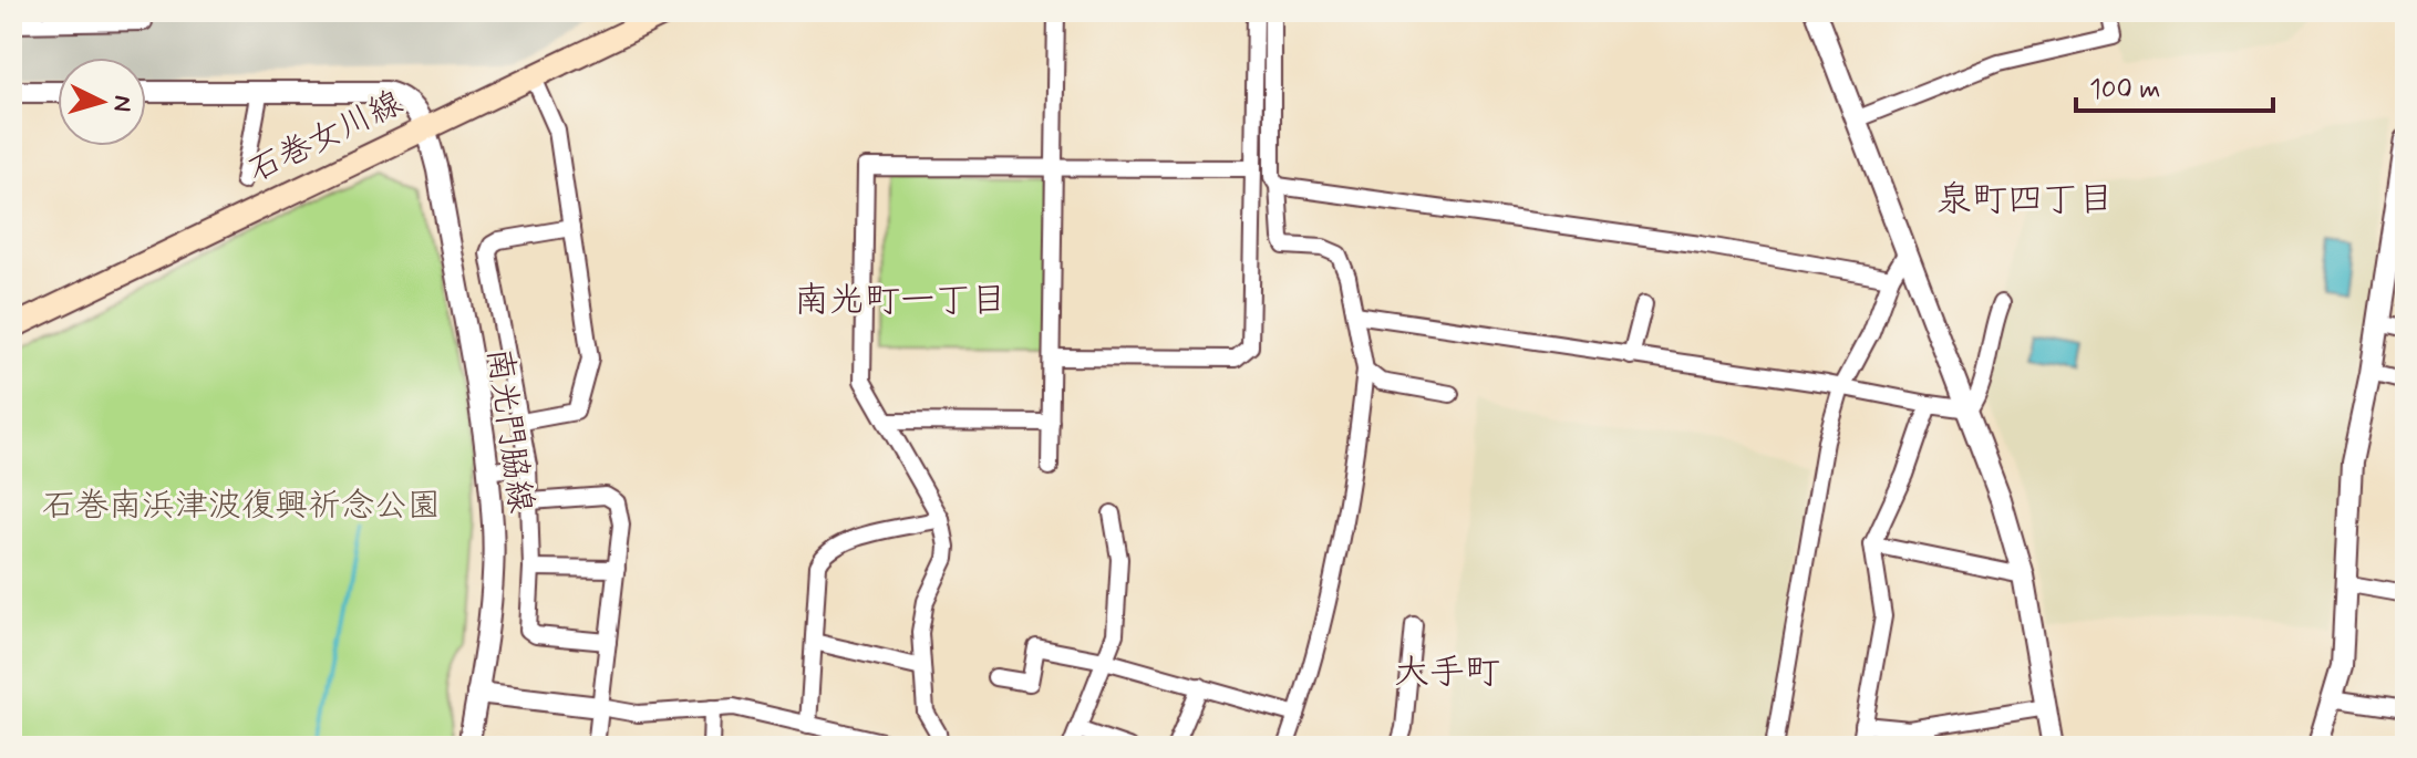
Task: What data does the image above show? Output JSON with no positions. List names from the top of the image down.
{
  "streets": {
    "main road": ["石巻女川線"],
    "street": ["南光門脇線"]
  },
  "crossings": [
    ["石巻女川線", "南光門脇線"]
  ],
  "districts": ["泉町四丁目", "南光町一丁目", "大手町"],
  "parks": ["石巻南浜津波復興祈念公園"],
  "scale_bar": "100 m",
  "north": "right"
}
